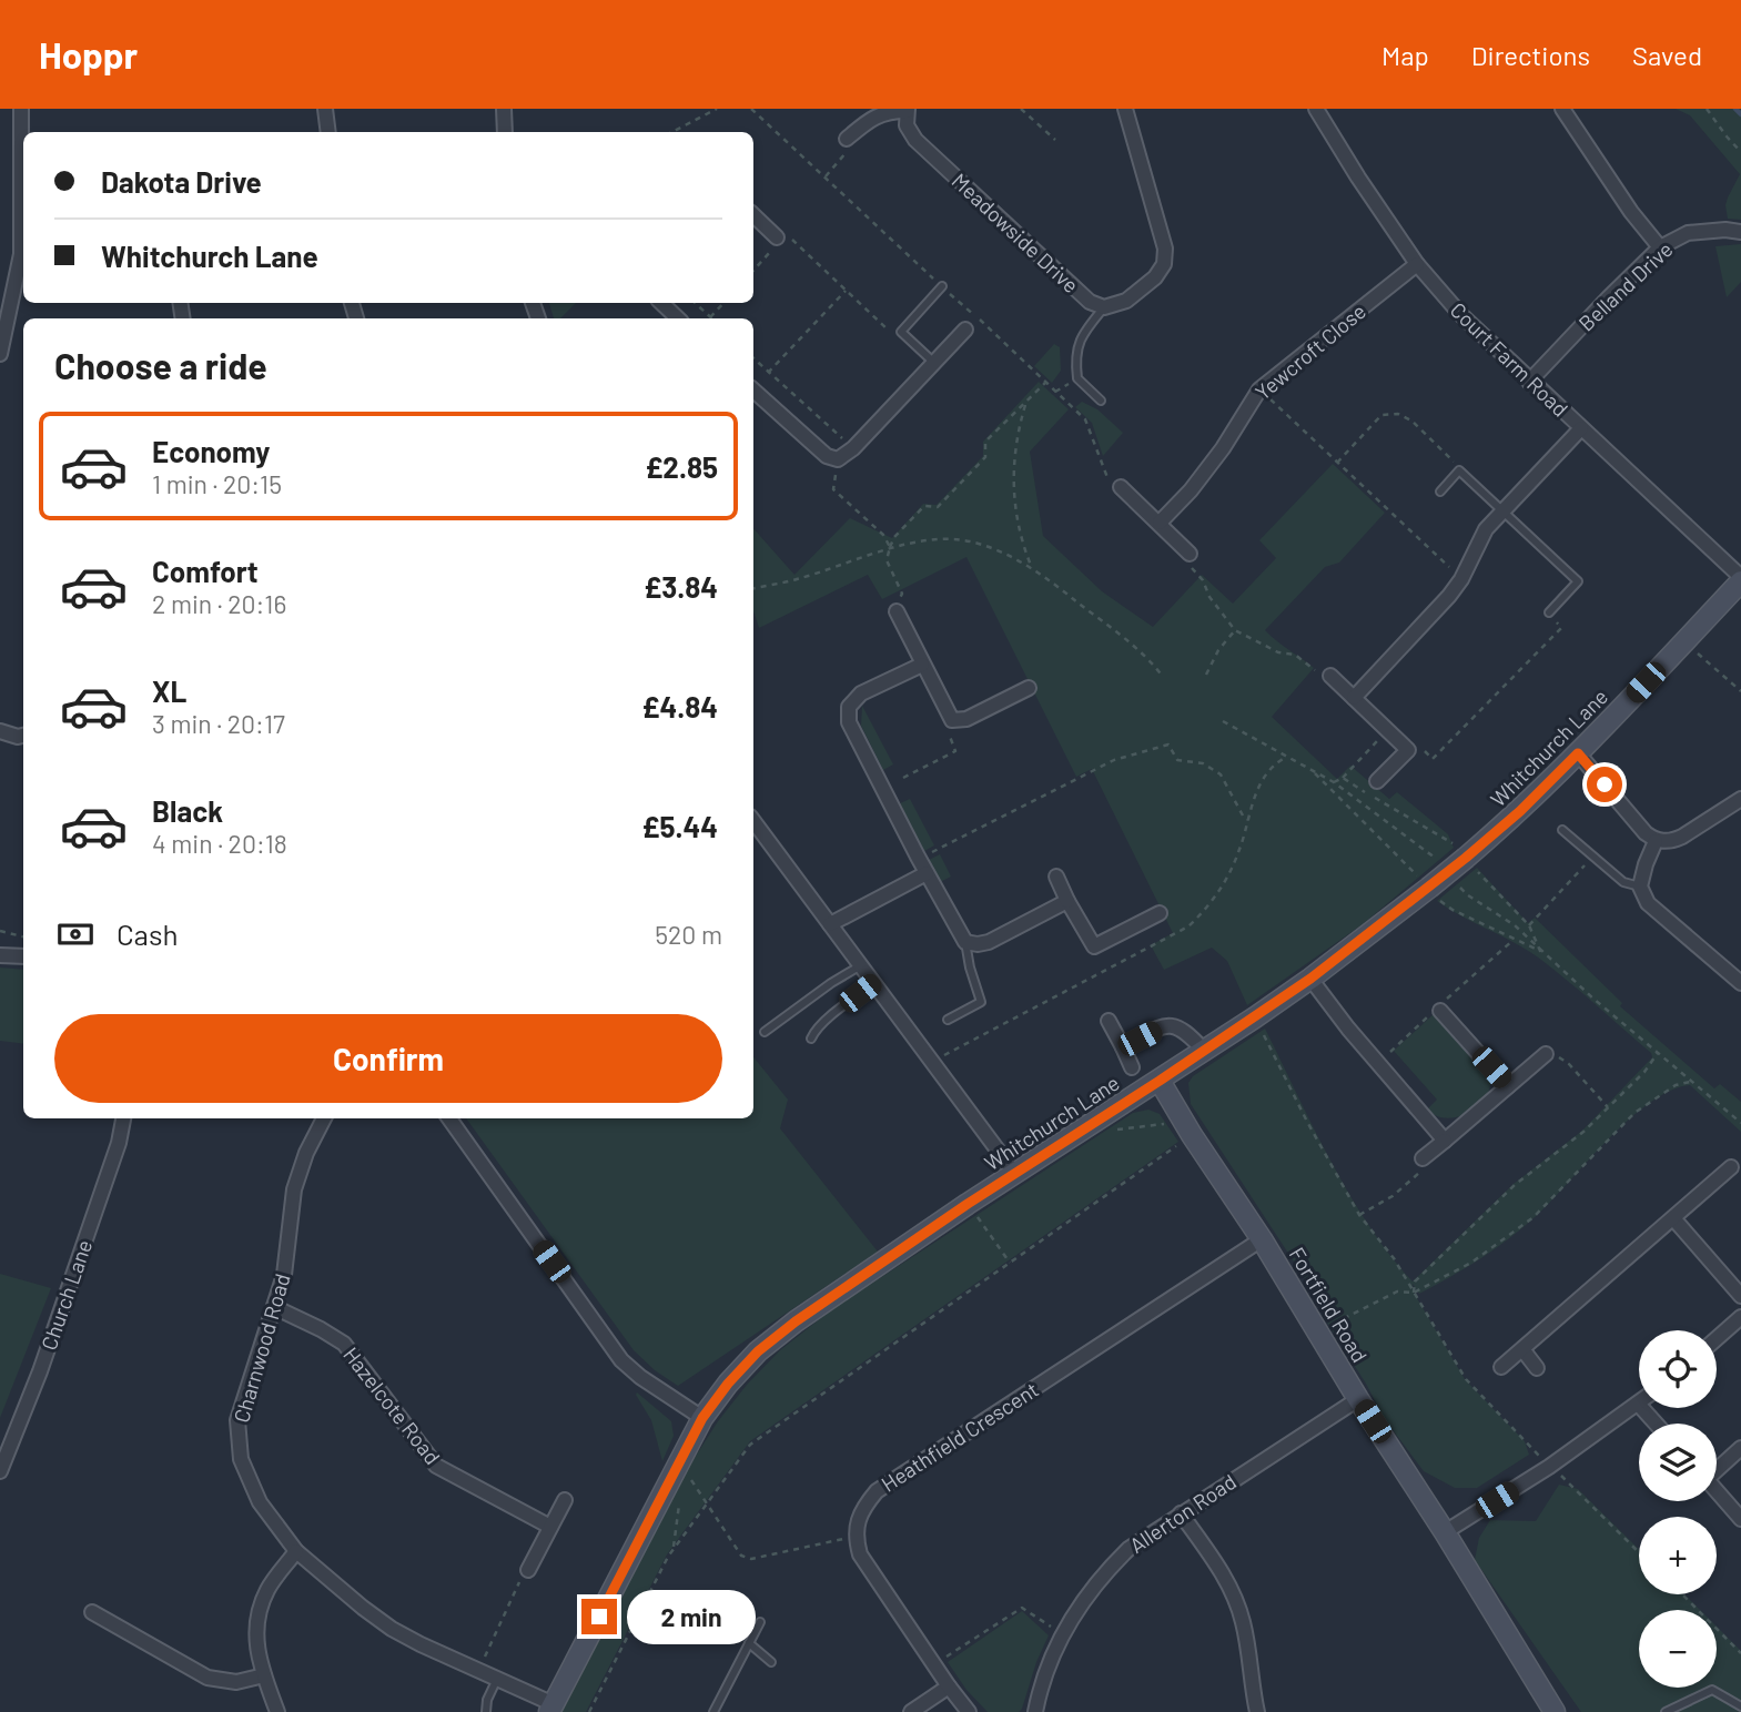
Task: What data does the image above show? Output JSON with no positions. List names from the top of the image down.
{
  "streets": {
    "street": [
      "Meadowside Drive",
      "Belland Drive",
      "Yewcroft Close",
      "Court Farm Road",
      "Whitchurch Lane",
      "Church Lane",
      "Fortfield Road",
      "Charnwood Road",
      "Hazelcote Road",
      "Heathfield Crescent",
      "Allerton Road"
    ]
  },
  "crossings": [
    ["Belland Drive", "Court Farm Road"],
    ["Yewcroft Close", "Court Farm Road"],
    ["Court Farm Road", "Whitchurch Lane"],
    ["Whitchurch Lane", "Fortfield Road"],
    ["Whitchurch Lane", "Charnwood Road"],
    ["Fortfield Road", "Heathfield Crescent"],
    ["Fortfield Road", "Allerton Road"],
    ["Charnwood Road", "Hazelcote Road"]
  ],
  "page": {
    "header": "Hoppr",
    "nav": ["Map", "Directions", "Saved"],
    "banner": ["Dakota Drive", "Whitchurch Lane"],
    "heading": "Choose a ride",
    "list": [
      {
        "name": "Economy",
        "note": "1 min · 20:15",
        "value": "£2.85"
      },
      {
        "name": "Comfort",
        "note": "2 min · 20:16",
        "value": "£3.84"
      },
      {
        "name": "XL",
        "note": "3 min · 20:17",
        "value": "£4.84"
      },
      {
        "name": "Black",
        "note": "4 min · 20:18",
        "value": "£5.44"
      }
    ],
    "pay": ["Cash", "520 m"],
    "buttons": "Confirm",
    "map_buttons": ["+", "−"],
    "bubble": "2 min"
  }
}
